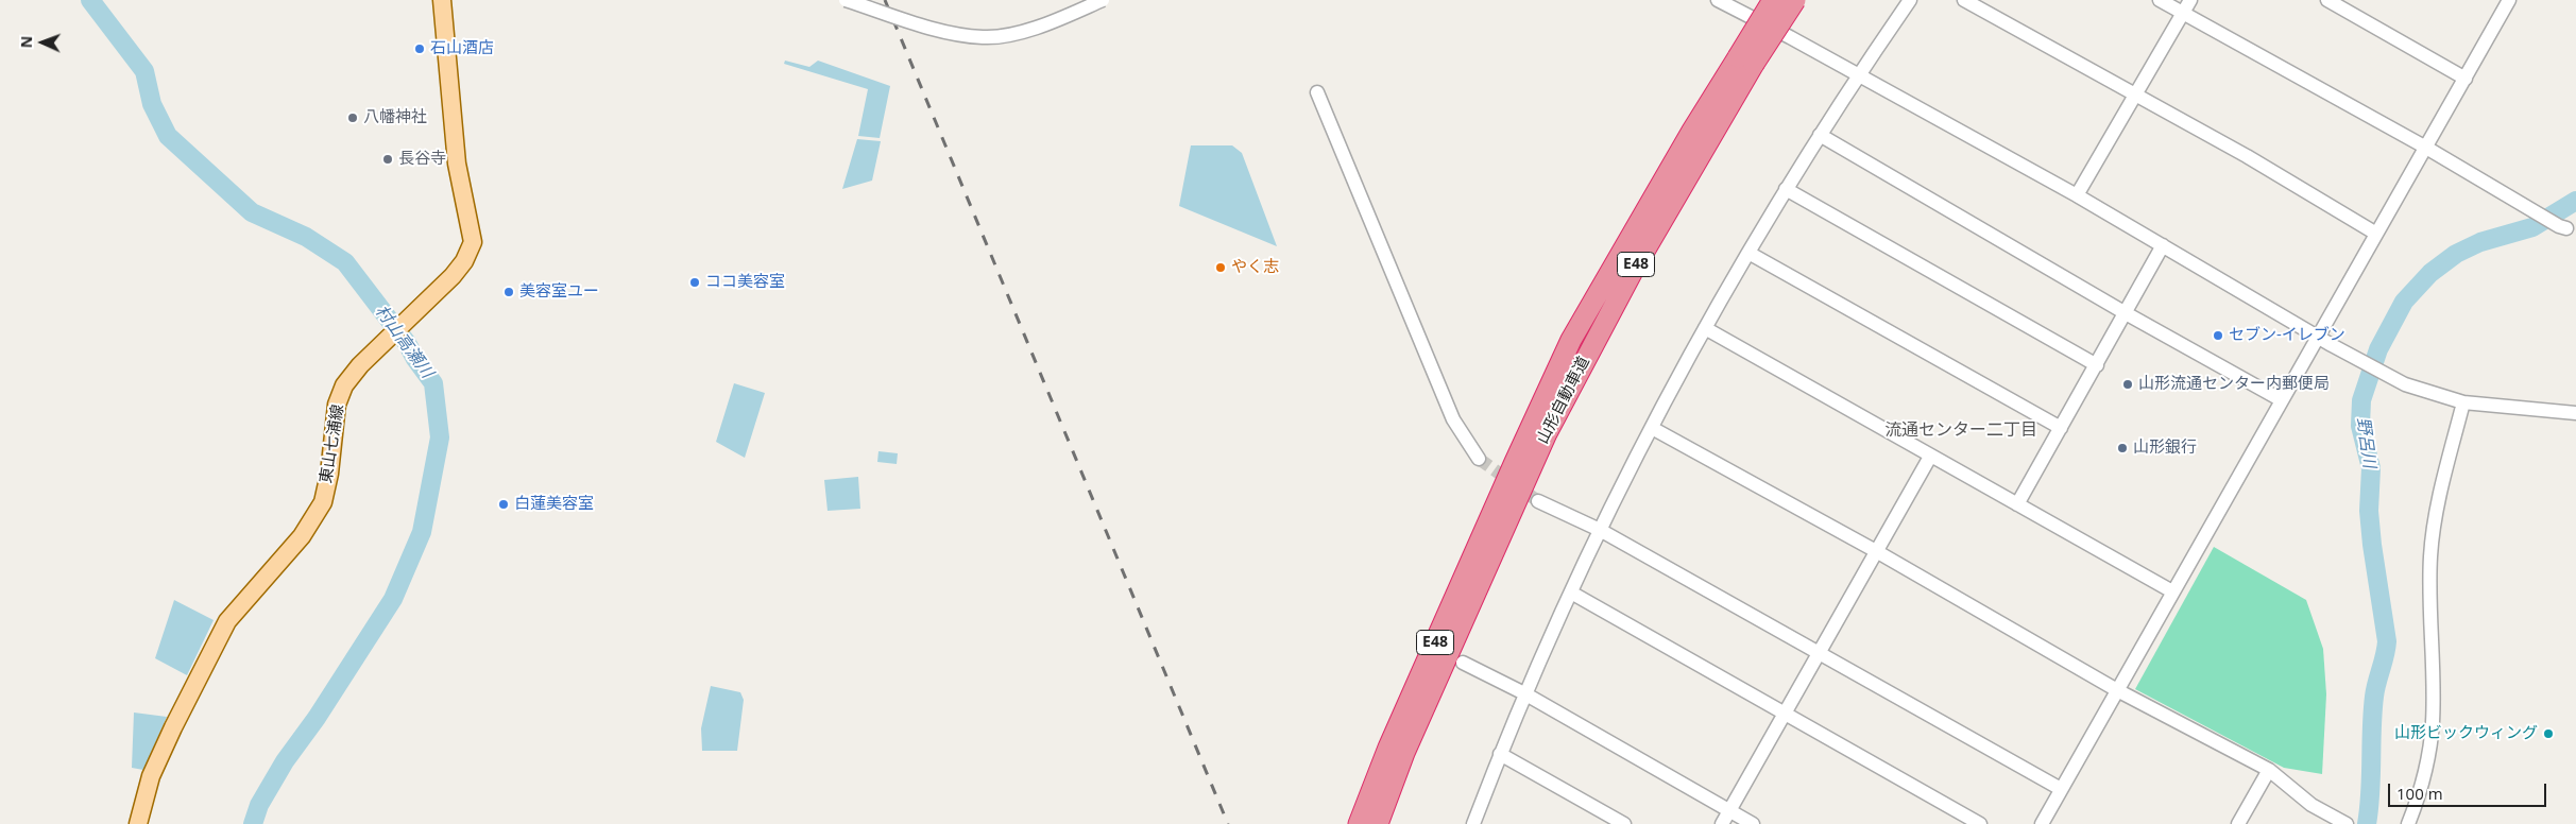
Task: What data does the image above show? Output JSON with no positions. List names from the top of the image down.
{
  "streets": {
    "highway": ["E48", "山形自動車道"],
    "main road": ["東山七浦線"]
  },
  "districts": ["流通センター二丁目"],
  "water": ["村山高瀬川", "野呂川"],
  "places": [
    "石山酒店",
    "八幡神社",
    "長谷寺",
    "やく志",
    "ココ美容室",
    "美容室ユー",
    "セブン-イレブン",
    "山形流通センター内郵便局",
    "山形銀行",
    "白蓮美容室",
    "山形ビックウィング"
  ],
  "scale_bar": "100 m",
  "north": "left"
}
